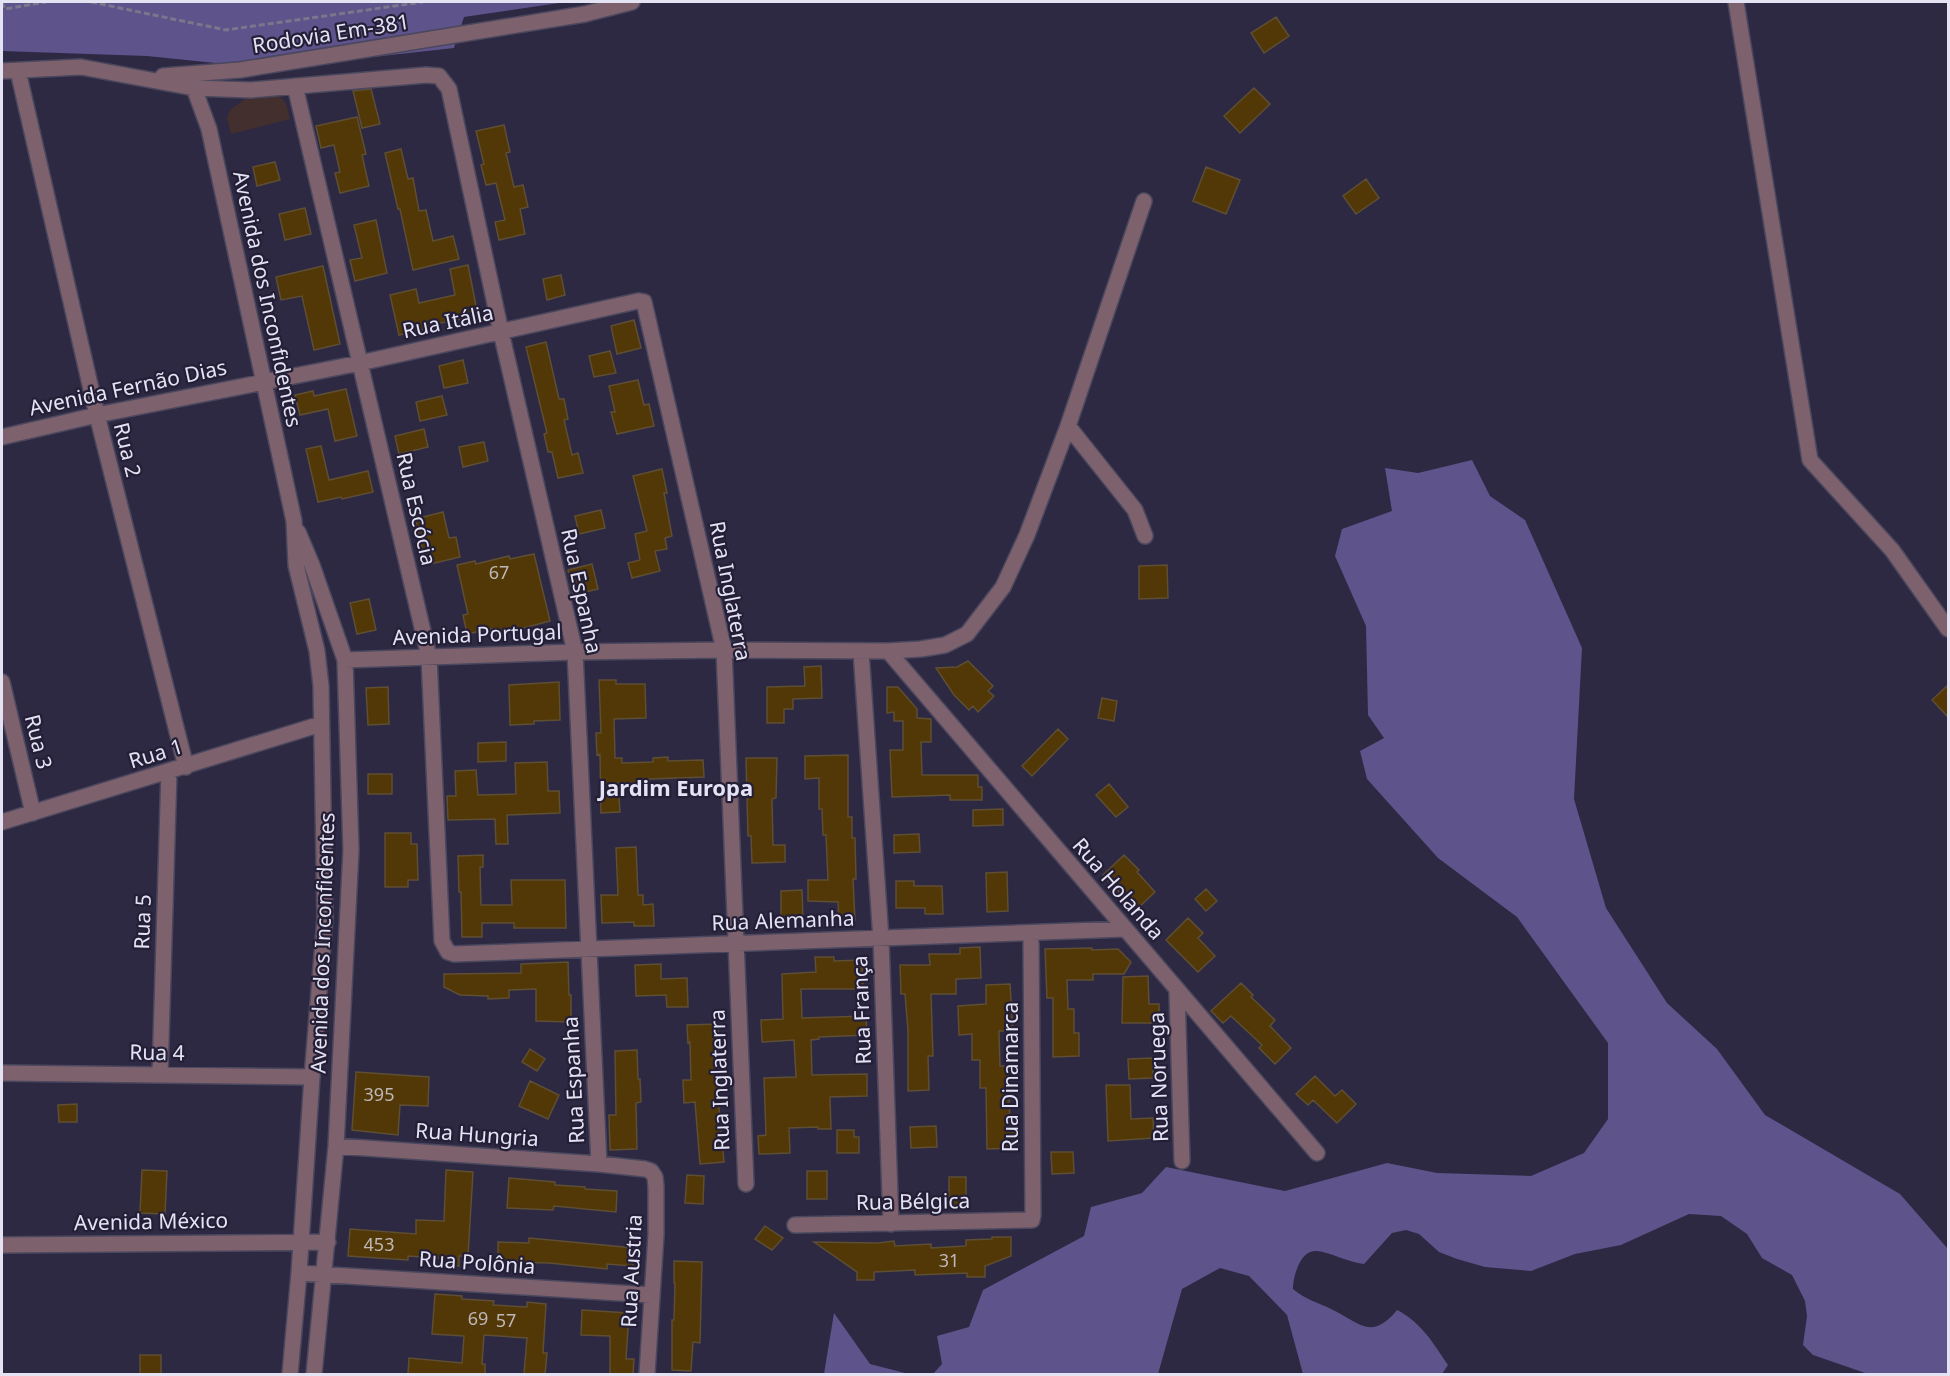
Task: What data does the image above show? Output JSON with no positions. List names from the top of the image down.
{
  "streets": {
    "street": [
      "Rodovia Em-381",
      "Avenida dos Inconfidentes",
      "Rua Itália",
      "Avenida Fernão Dias",
      "Rua 2",
      "Rua Escócia",
      "Rua Espanha",
      "Rua Inglaterra",
      "Avenida Portugal",
      "Rua 3",
      "Rua 1",
      "Rua Holanda",
      "Rua Alemanha",
      "Rua 5",
      "Rua França",
      "Rua 4",
      "Rua Dinamarca",
      "Rua Noruega",
      "Rua Hungria",
      "Rua Bélgica",
      "Avenida México",
      "Rua Polônia",
      "Rua Austria"
    ]
  },
  "crossings": [
    ["Rodovia Em-381", "Avenida dos Inconfidentes"],
    ["Rodovia Em-381", "Rua 2"],
    ["Rodovia Em-381", "Rua Escócia"],
    ["Rodovia Em-381", "Rua Espanha"],
    ["Avenida dos Inconfidentes", "Rua Itália"],
    ["Avenida dos Inconfidentes", "Avenida Fernão Dias"],
    ["Avenida dos Inconfidentes", "Avenida Portugal"],
    ["Avenida dos Inconfidentes", "Rua 1"],
    ["Avenida dos Inconfidentes", "Rua 4"],
    ["Avenida dos Inconfidentes", "Rua Hungria"],
    ["Avenida dos Inconfidentes", "Avenida México"],
    ["Avenida dos Inconfidentes", "Rua Polônia"],
    ["Rua Itália", "Avenida Fernão Dias"],
    ["Rua Itália", "Rua Escócia"],
    ["Rua Itália", "Rua Espanha"],
    ["Rua Itália", "Rua Inglaterra"],
    ["Avenida Fernão Dias", "Rua 2"],
    ["Rua 2", "Rua 1"],
    ["Rua Escócia", "Avenida Portugal"],
    ["Rua Escócia", "Rua Alemanha"],
    ["Rua Espanha", "Avenida Portugal"],
    ["Rua Espanha", "Rua Alemanha"],
    ["Rua Espanha", "Rua Hungria"],
    ["Rua Inglaterra", "Avenida Portugal"],
    ["Rua Inglaterra", "Rua Alemanha"],
    ["Avenida Portugal", "Rua Holanda"],
    ["Avenida Portugal", "Rua França"],
    ["Rua 3", "Rua 1"],
    ["Rua 1", "Rua 5"],
    ["Rua Holanda", "Rua Alemanha"],
    ["Rua Holanda", "Rua Noruega"],
    ["Rua Alemanha", "Rua França"],
    ["Rua Alemanha", "Rua Dinamarca"],
    ["Rua 5", "Rua 4"],
    ["Rua França", "Rua Bélgica"],
    ["Rua Dinamarca", "Rua Bélgica"],
    ["Rua Hungria", "Rua Austria"],
    ["Rua Polônia", "Rua Austria"]
  ],
  "districts": ["Jardim Europa"],
  "house_numbers": [
    "67",
    "395",
    "453",
    "31",
    "69",
    "57"
  ]
}
